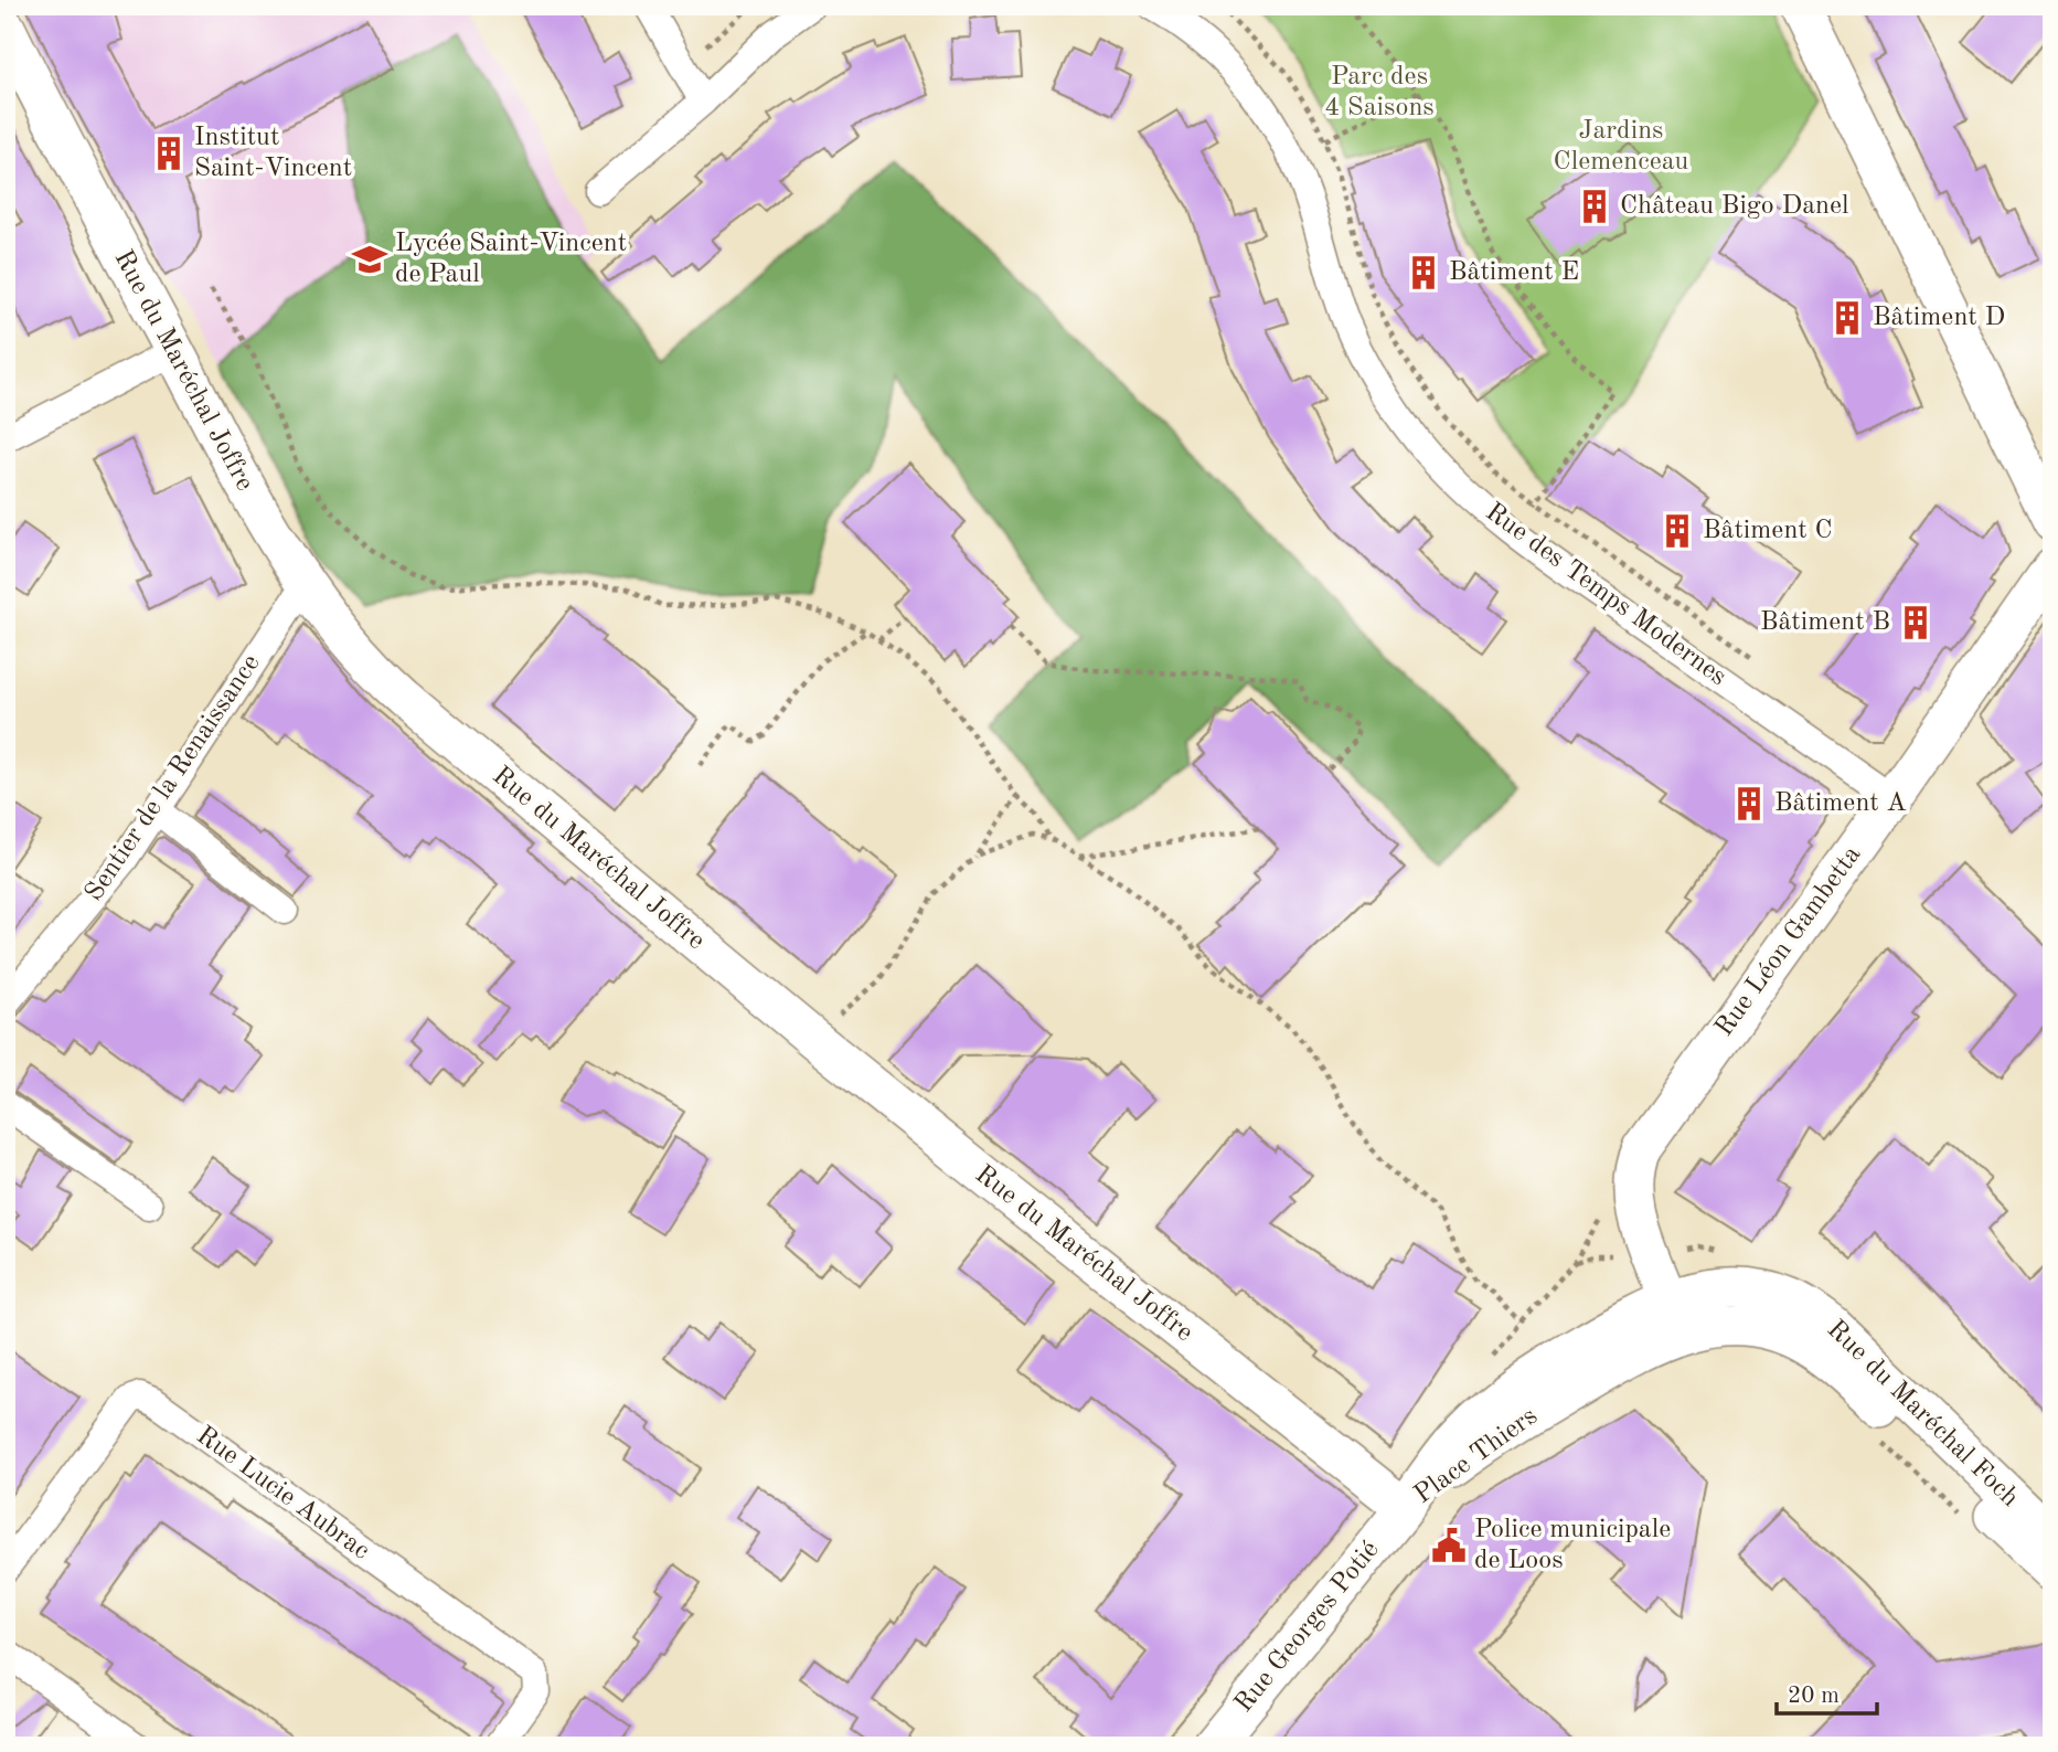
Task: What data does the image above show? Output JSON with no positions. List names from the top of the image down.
{
  "streets": {
    "street": [
      "Rue du Maréchal Joffre",
      "Rue des Temps Modernes",
      "Sentier de la Renaissance",
      "Rue Léon Gambetta",
      "Rue du Maréchal Foch",
      "Place Thiers",
      "Rue Lucie Aubrac",
      "Rue Georges Potié"
    ]
  },
  "crossings": [
    ["Rue du Maréchal Joffre", "Sentier de la Renaissance"],
    ["Rue du Maréchal Joffre", "Place Thiers"],
    ["Rue du Maréchal Joffre", "Rue Georges Potié"],
    ["Rue des Temps Modernes", "Rue Léon Gambetta"],
    ["Rue Léon Gambetta", "Place Thiers"],
    ["Rue du Maréchal Foch", "Place Thiers"],
    ["Place Thiers", "Rue Georges Potié"]
  ],
  "parks": ["Parc des 4 Saisons", "Jardins Clemenceau"],
  "places": {
    "building": [
      "Institut Saint-Vincent",
      "Château Bigo Danel",
      "Bâtiment E",
      "Bâtiment D",
      "Bâtiment C",
      "Bâtiment B",
      "Bâtiment A"
    ],
    "school or university": ["Lycée Saint-Vincent de Paul"],
    "public building": ["Police municipale de Loos"]
  },
  "scale_bar": "20 m"
}
